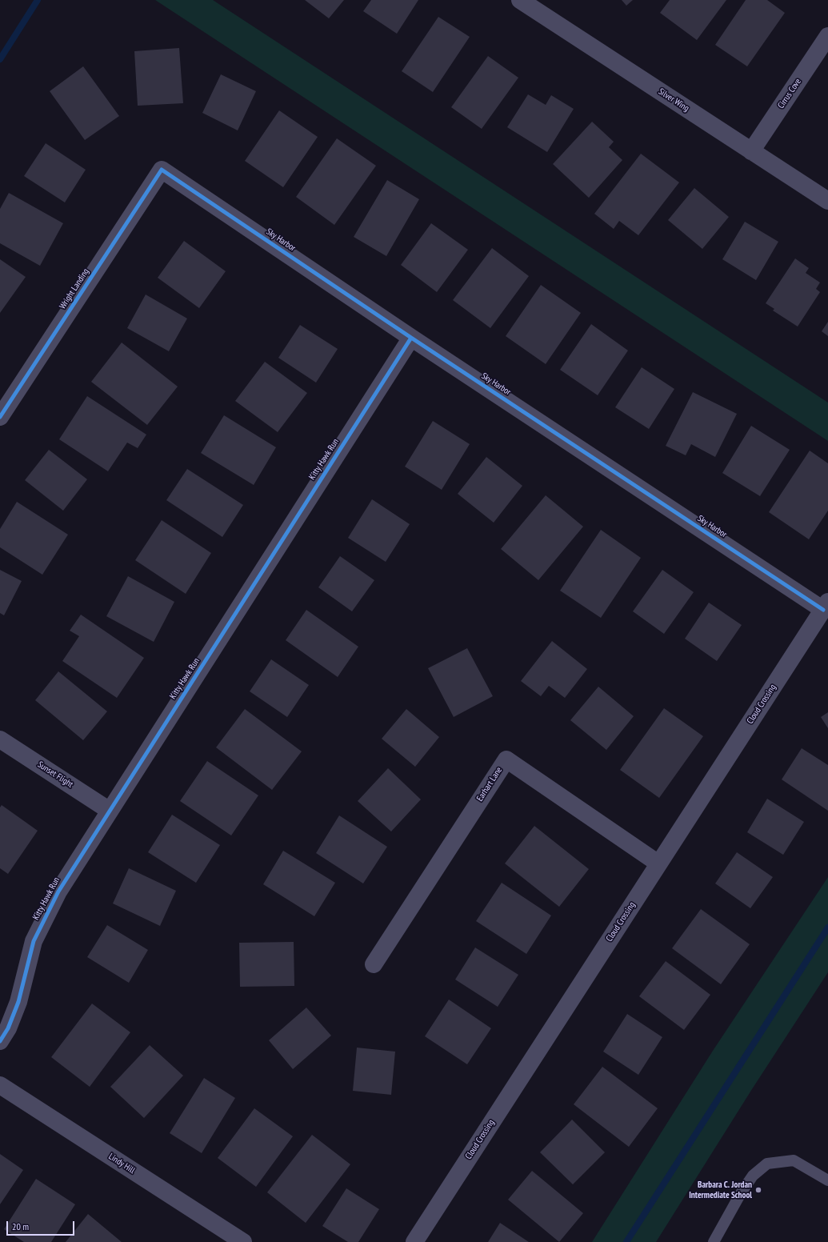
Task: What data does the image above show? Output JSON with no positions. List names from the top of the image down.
{
  "streets": {
    "street": [
      "Cirrus Cove",
      "Silver Wing",
      "Sky Harbor",
      "Wright Landing",
      "Kitty Hawk Run",
      "Cloud Crossing",
      "Sunset Flight",
      "Earhart Lane",
      "Lindy Hill"
    ]
  },
  "crossings": [
    ["Cirrus Cove", "Silver Wing"],
    ["Sky Harbor", "Wright Landing"],
    ["Sky Harbor", "Kitty Hawk Run"],
    ["Sky Harbor", "Cloud Crossing"],
    ["Kitty Hawk Run", "Sunset Flight"],
    ["Cloud Crossing", "Earhart Lane"]
  ],
  "places": ["Barbara C. Jordan Intermediate School"],
  "scale_bar": "20 m"
}
